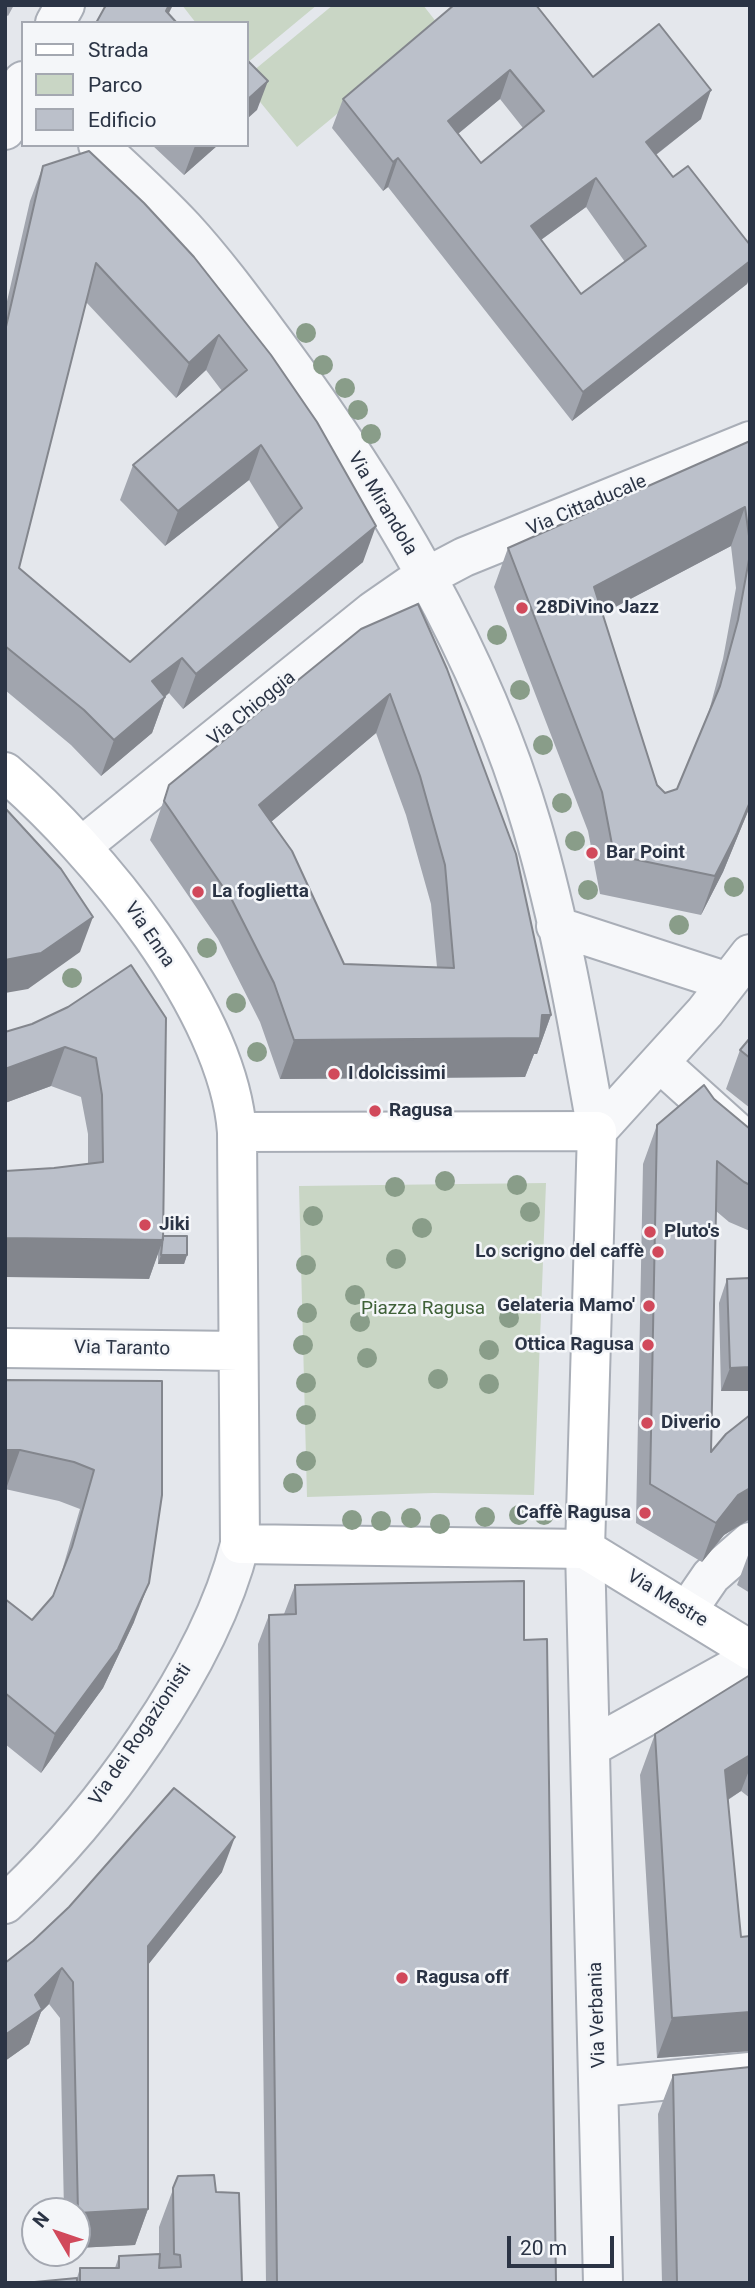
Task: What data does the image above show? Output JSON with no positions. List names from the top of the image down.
{
  "streets": {
    "main road": ["Via Enna", "Via Taranto", "Via Mestre"],
    "street": [
      "Via Mirandola",
      "Via Cittaducale",
      "Via Chioggia",
      "Via dei Rogazionisti",
      "Via Verbania"
    ]
  },
  "crossings": [
    ["Via Mirandola", "Via Cittaducale"],
    ["Via Mirandola", "Via Chioggia"],
    ["Via Cittaducale", "Via Chioggia"],
    ["Via Chioggia", "Via Enna"],
    ["Via Mestre", "Via Verbania"]
  ],
  "parks": ["Piazza Ragusa"],
  "places": [
    "28DiVino Jazz",
    "Bar Point",
    "La foglietta",
    "I dolcissimi",
    "Ragusa",
    "Jiki",
    "Pluto's",
    "Lo scrigno del caffè",
    "Gelateria Mamo'",
    "Ottica Ragusa",
    "Diverio",
    "Caffè Ragusa",
    "Ragusa off"
  ],
  "legend": ["Strada", "Parco", "Edificio"],
  "scale_bar": "20 m",
  "north": "top left"
}
